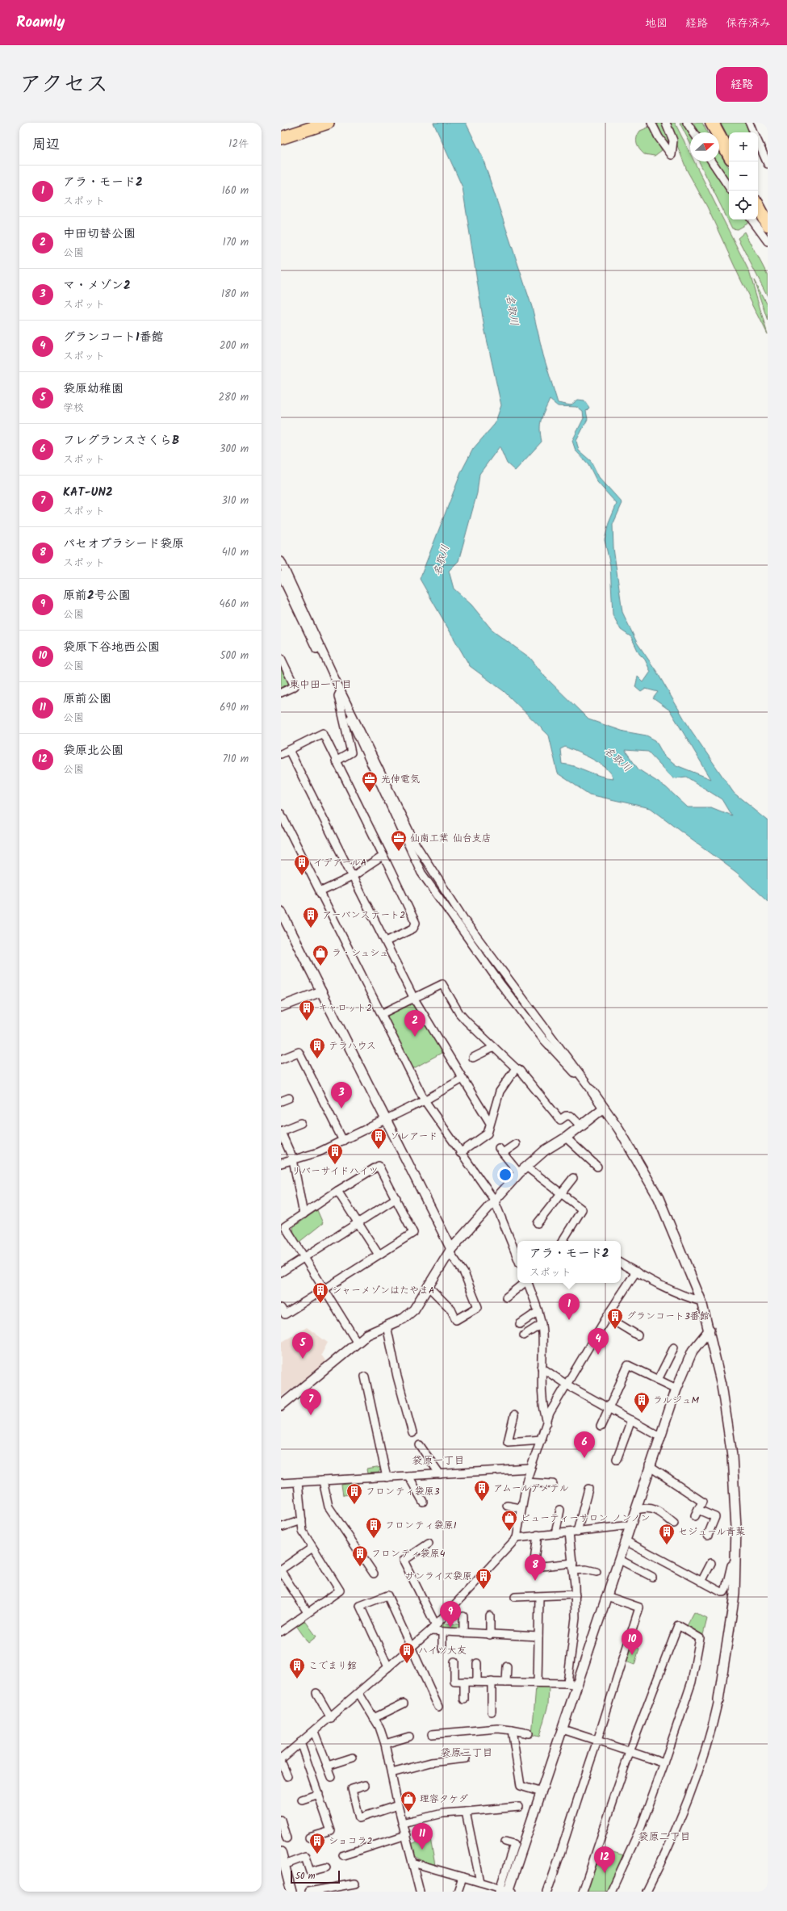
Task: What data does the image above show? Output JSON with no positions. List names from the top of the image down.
{
  "districts": [
    "東中田一丁目",
    "袋原一丁目",
    "袋原三丁目",
    "袋原二丁目"
  ],
  "water": ["名取川"],
  "places": {
    "office": ["光伸電気", "仙南工業 仙台支店"],
    "building": [
      "イデアールA",
      "アーバンステート2",
      "キャロット2",
      "テラハウス",
      "ソレアード",
      "リバーサイドハイツ",
      "シャーメゾンはたやまA",
      "グランコート3番館",
      "ラルジュM",
      "アムールデメテル",
      "フロンティ袋原3",
      "フロンティ袋原1",
      "セジュール青葉",
      "フロンティ袋原4",
      "サンライズ袋原",
      "ハイツ大友",
      "こでまり館",
      "ショコラ2"
    ],
    "shop": ["ラ・シュシュ", "ビューティーサロン ノンノン", "理容タケダ"]
  },
  "scale_bar": "50 m",
  "north": "right",
  "page": {
    "header": "Roamly",
    "nav": ["地図", "経路", "保存済み"],
    "title": "アクセス",
    "buttons": "経路",
    "heading": ["周辺", "12件"],
    "map_buttons": ["+", "−"],
    "list": [
      {
        "mark": "1",
        "name": "アラ・モード2",
        "note": "スポット",
        "value": "160 m"
      },
      {
        "mark": "2",
        "name": "中田切替公園",
        "note": "公園",
        "value": "170 m"
      },
      {
        "mark": "3",
        "name": "マ・メゾン2",
        "note": "スポット",
        "value": "180 m"
      },
      {
        "mark": "4",
        "name": "グランコート1番館",
        "note": "スポット",
        "value": "200 m"
      },
      {
        "mark": "5",
        "name": "袋原幼稚園",
        "note": "学校",
        "value": "280 m"
      },
      {
        "mark": "6",
        "name": "フレグランスさくらB",
        "note": "スポット",
        "value": "300 m"
      },
      {
        "mark": "7",
        "name": "KAT-UN2",
        "note": "スポット",
        "value": "310 m"
      },
      {
        "mark": "8",
        "name": "パセオプラシード袋原",
        "note": "スポット",
        "value": "410 m"
      },
      {
        "mark": "9",
        "name": "原前2号公園",
        "note": "公園",
        "value": "460 m"
      },
      {
        "mark": "10",
        "name": "袋原下谷地西公園",
        "note": "公園",
        "value": "500 m"
      },
      {
        "mark": "11",
        "name": "原前公園",
        "note": "公園",
        "value": "690 m"
      },
      {
        "mark": "12",
        "name": "袋原北公園",
        "note": "公園",
        "value": "710 m"
      }
    ],
    "pins": [
      "2",
      "3",
      "1",
      "4",
      "5",
      "7",
      "6",
      "8",
      "9",
      "10",
      "11",
      "12"
    ],
    "popup": ["アラ・モード2", "スポット"],
    "scale": "50 m"
  }
}
